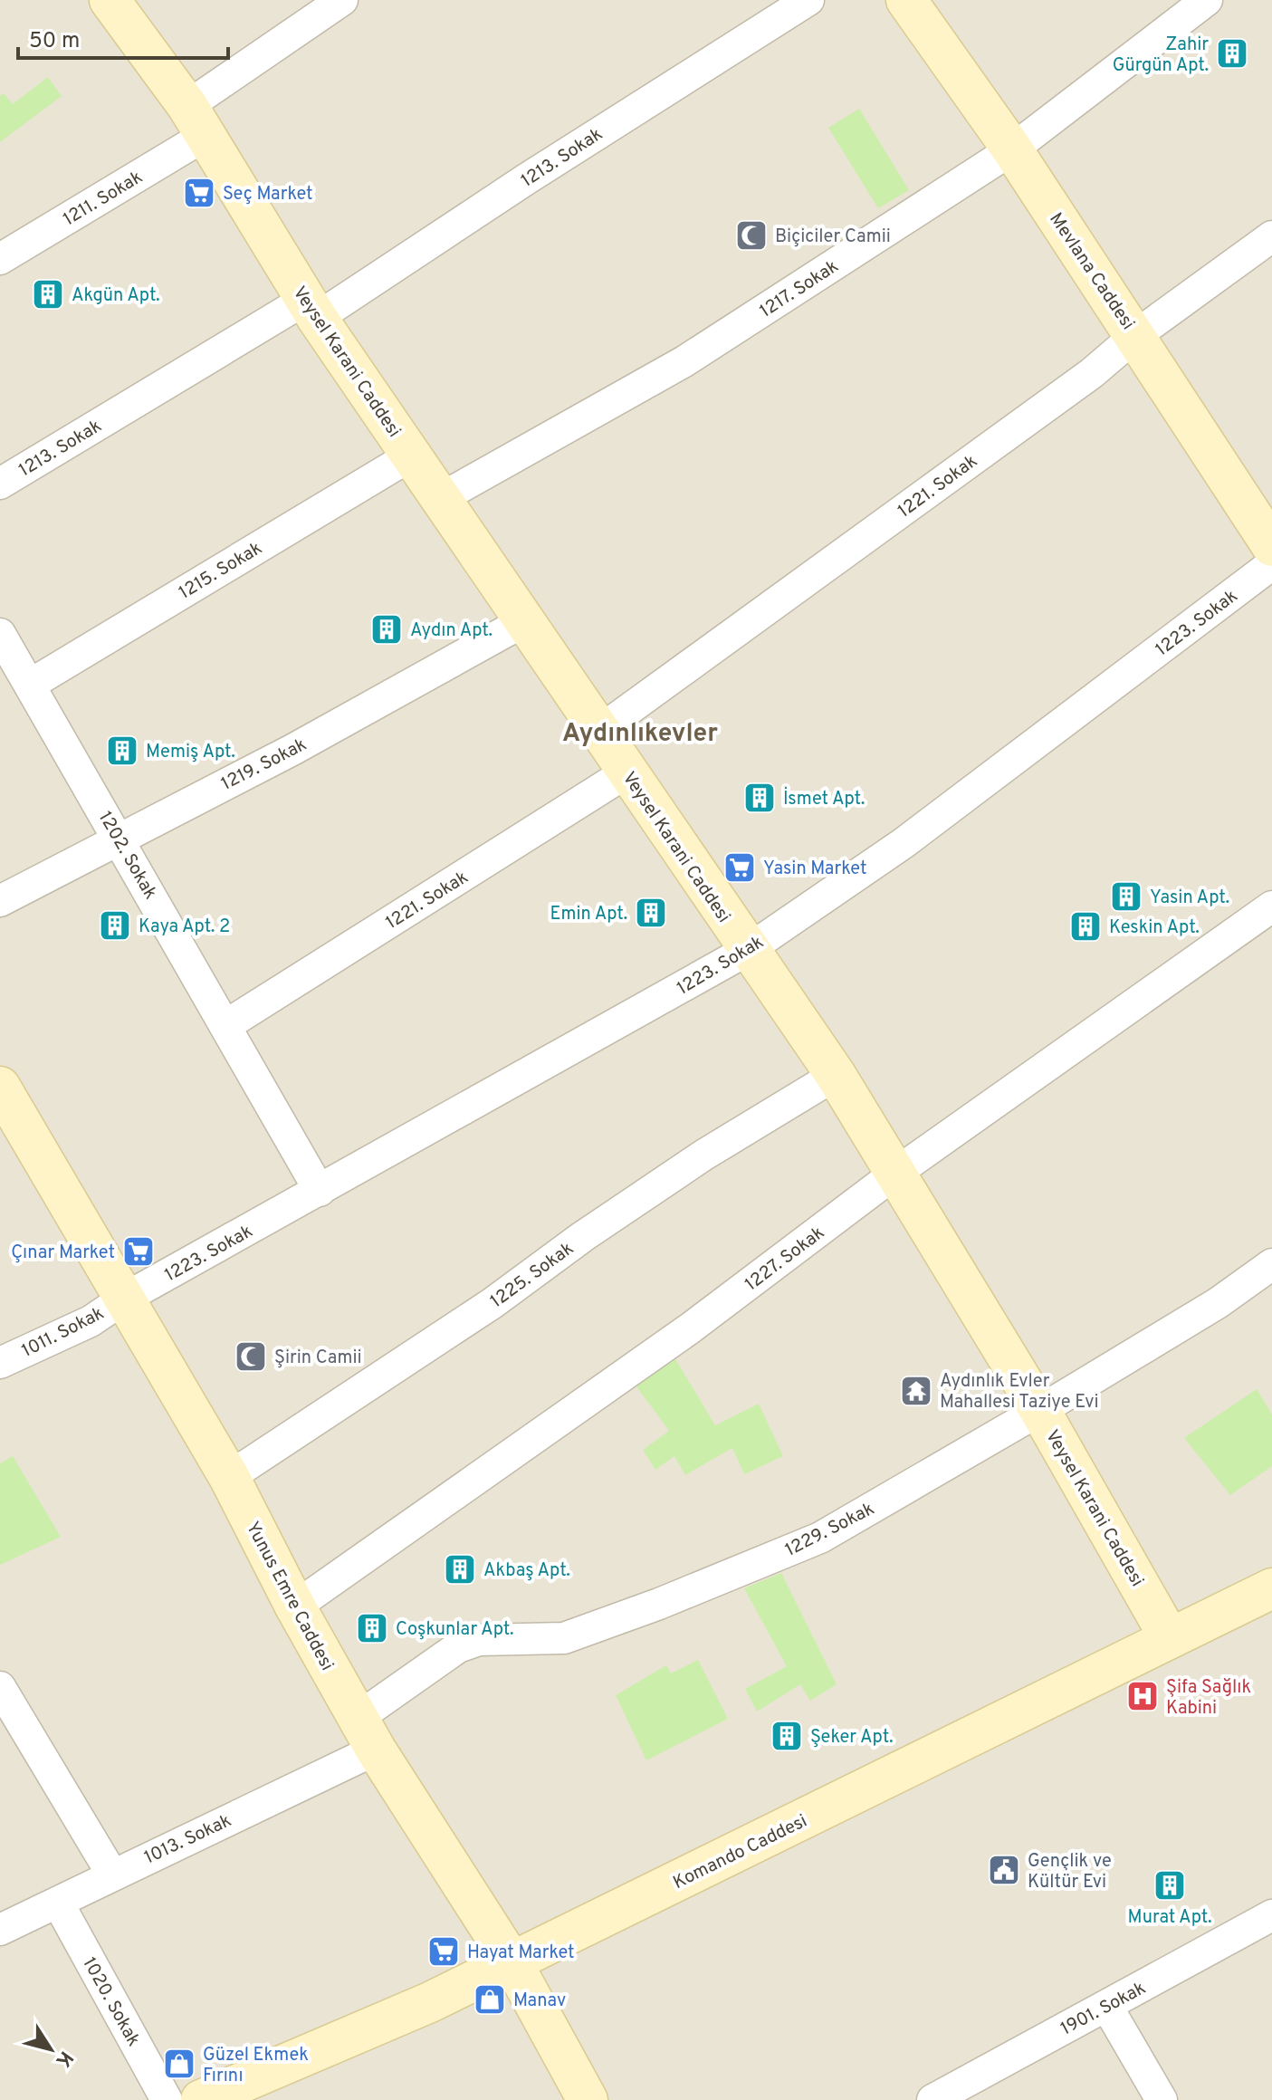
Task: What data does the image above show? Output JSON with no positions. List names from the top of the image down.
{
  "streets": {
    "street": [
      "1213. Sokak",
      "1211. Sokak",
      "Mevlana Caddesi",
      "1217. Sokak",
      "Veysel Karani Caddesi",
      "1221. Sokak",
      "1215. Sokak",
      "1223. Sokak",
      "1219. Sokak",
      "1202. Sokak",
      "1227. Sokak",
      "1225. Sokak",
      "1011. Sokak",
      "1229. Sokak",
      "Yunus Emre Caddesi",
      "1013. Sokak",
      "Komando Caddesi",
      "1020. Sokak",
      "1901. Sokak"
    ]
  },
  "crossings": [
    ["1213. Sokak", "Veysel Karani Caddesi"],
    ["1211. Sokak", "Veysel Karani Caddesi"],
    ["Mevlana Caddesi", "1217. Sokak"],
    ["Mevlana Caddesi", "1221. Sokak"],
    ["1217. Sokak", "Veysel Karani Caddesi"],
    ["Veysel Karani Caddesi", "1221. Sokak"],
    ["Veysel Karani Caddesi", "1215. Sokak"],
    ["Veysel Karani Caddesi", "1223. Sokak"],
    ["Veysel Karani Caddesi", "1219. Sokak"],
    ["Veysel Karani Caddesi", "1227. Sokak"],
    ["Veysel Karani Caddesi", "1225. Sokak"],
    ["Veysel Karani Caddesi", "1229. Sokak"],
    ["Veysel Karani Caddesi", "Komando Caddesi"],
    ["1221. Sokak", "1202. Sokak"],
    ["1215. Sokak", "1202. Sokak"],
    ["1223. Sokak", "1202. Sokak"],
    ["1223. Sokak", "1011. Sokak"],
    ["1223. Sokak", "Yunus Emre Caddesi"],
    ["1219. Sokak", "1202. Sokak"],
    ["1227. Sokak", "Yunus Emre Caddesi"],
    ["1225. Sokak", "Yunus Emre Caddesi"],
    ["1011. Sokak", "Yunus Emre Caddesi"],
    ["1229. Sokak", "Yunus Emre Caddesi"],
    ["1229. Sokak", "1013. Sokak"],
    ["Yunus Emre Caddesi", "1013. Sokak"],
    ["Yunus Emre Caddesi", "Komando Caddesi"],
    ["1013. Sokak", "1020. Sokak"]
  ],
  "districts": ["Aydınlıkevler"],
  "places": {
    "building": [
      "Zahir Gürgün Apt.",
      "Akgün Apt.",
      "Aydın Apt.",
      "Memiş Apt.",
      "İsmet Apt.",
      "Yasin Apt.",
      "Emin Apt.",
      "Kaya Apt. 2",
      "Keskin Apt.",
      "Akbaş Apt.",
      "Coşkunlar Apt.",
      "Şeker Apt.",
      "Murat Apt."
    ],
    "supermarket": [
      "Seç Market",
      "Yasin Market",
      "Çınar Market",
      "Hayat Market"
    ],
    "mosque": ["Biçiciler Camii", "Şirin Camii"],
    "temple": ["Aydınlık Evler Mahallesi Taziye Evi"],
    "hospital": ["Şifa Sağlık Kabini"],
    "public building": ["Gençlik ve Kültür Evi"],
    "shop": ["Manav", "Güzel Ekmek Fırını"]
  },
  "scale_bar": "50 m",
  "north": "bottom right"
}
